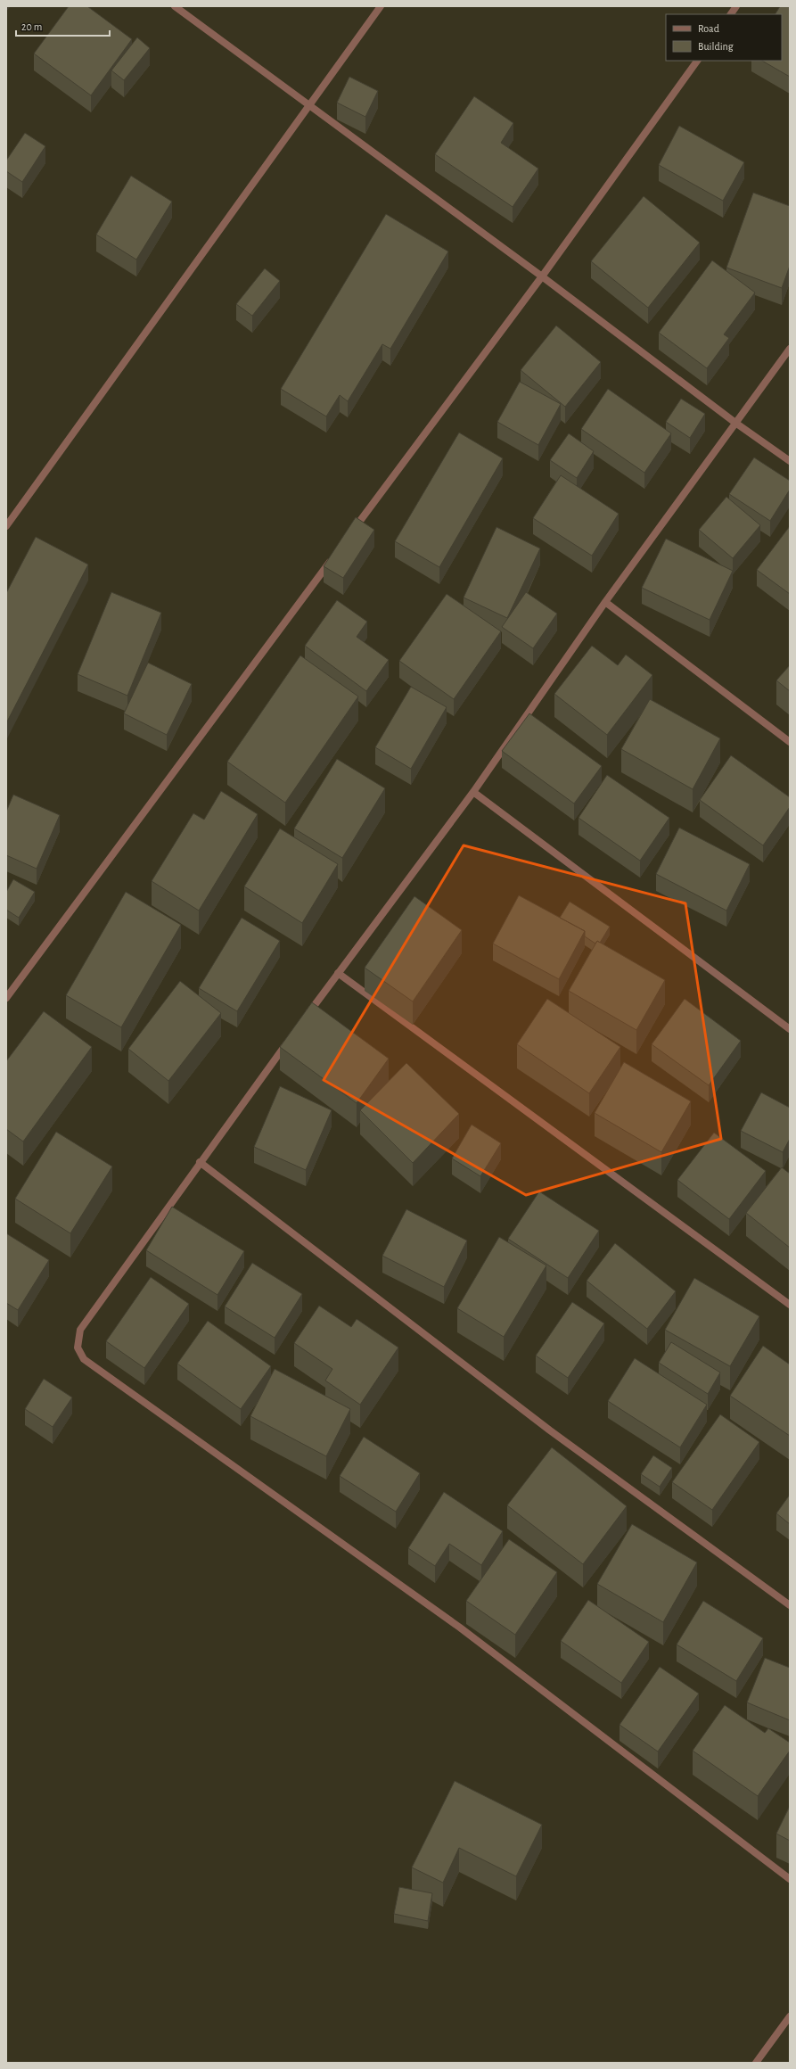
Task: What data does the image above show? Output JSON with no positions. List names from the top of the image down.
{
  "legend": ["Road", "Building"],
  "scale_bar": "20 m"
}
